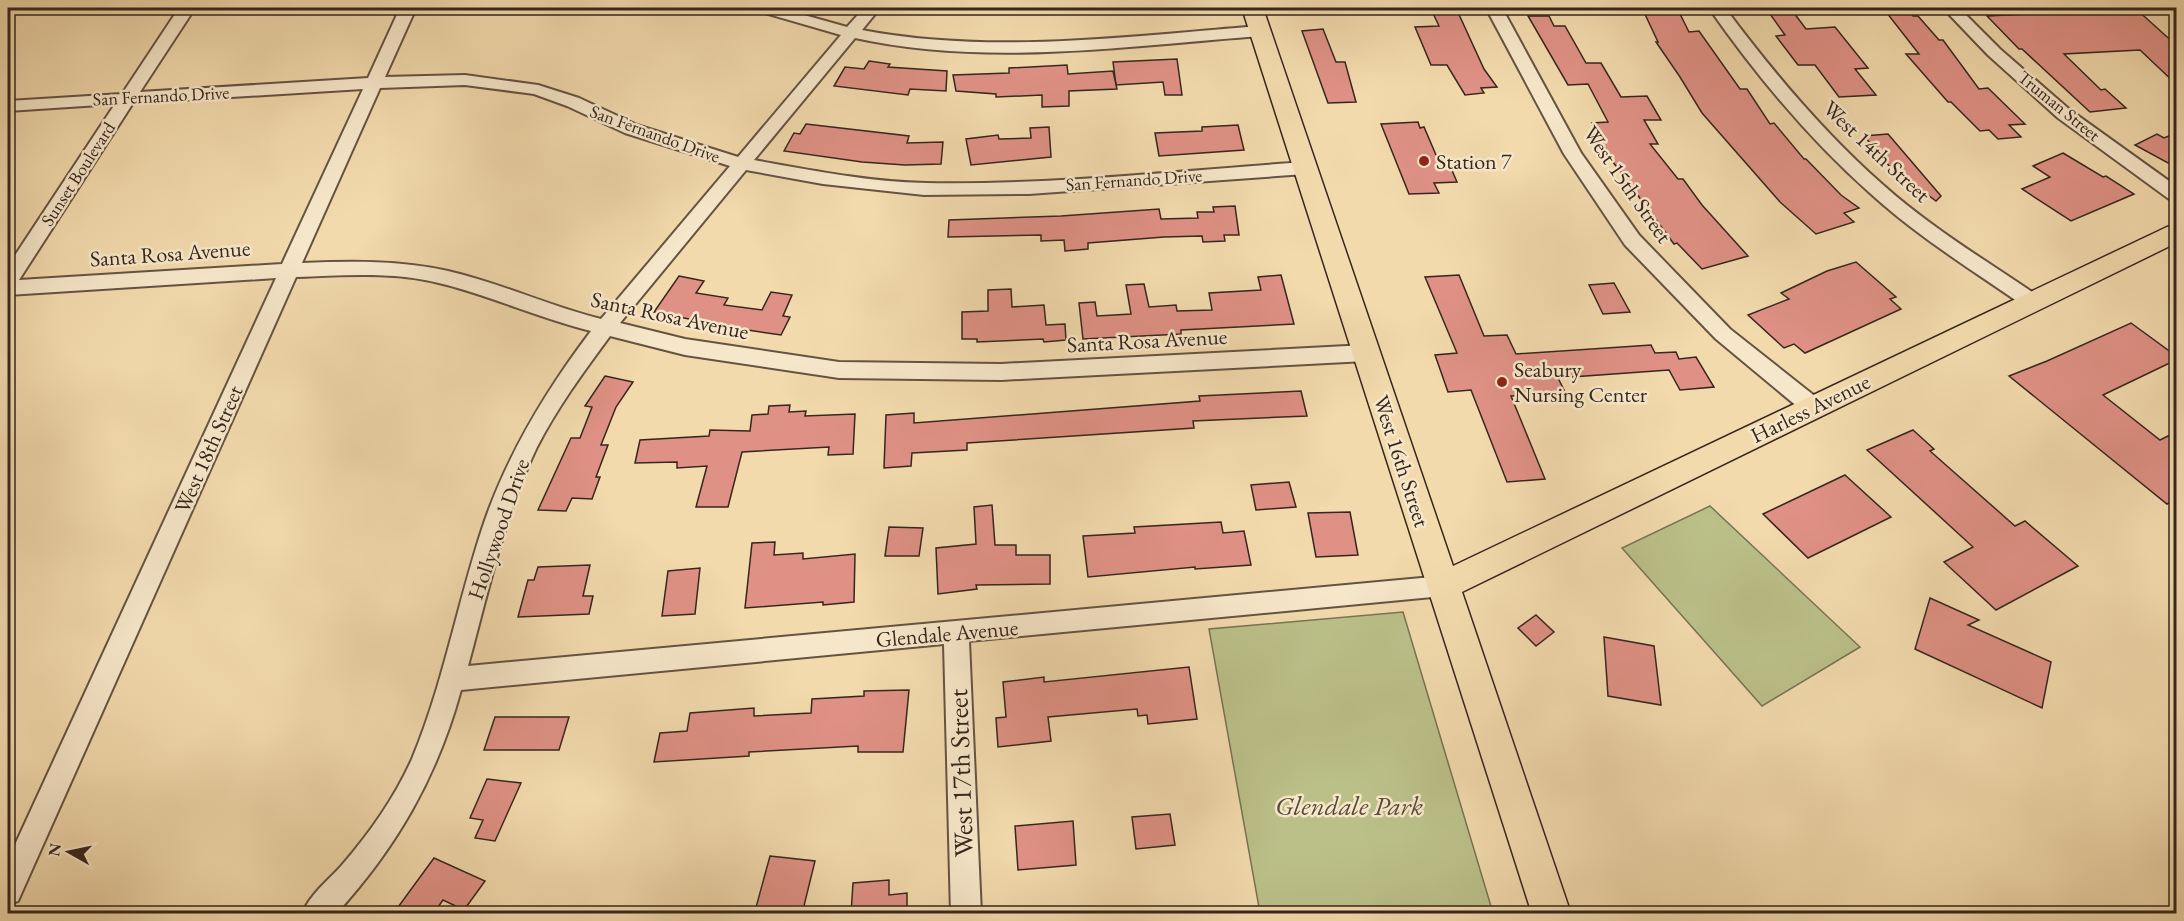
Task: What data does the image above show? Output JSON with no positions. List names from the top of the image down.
{
  "streets": {
    "main road": ["Harless Avenue", "West 16th Street"],
    "street": [
      "San Fernando Drive",
      "Truman Street",
      "West 14th Street",
      "Sunset Boulevard",
      "West 15th Street",
      "Santa Rosa Avenue",
      "West 18th Street",
      "Hollywood Drive",
      "Glendale Avenue",
      "West 17th Street"
    ]
  },
  "crossings": [
    ["San Fernando Drive", "Sunset Boulevard"],
    ["San Fernando Drive", "West 18th Street"],
    ["San Fernando Drive", "West 16th Street"],
    ["San Fernando Drive", "Hollywood Drive"],
    ["West 14th Street", "Harless Avenue"],
    ["West 15th Street", "Harless Avenue"],
    ["Santa Rosa Avenue", "West 18th Street"],
    ["Santa Rosa Avenue", "West 16th Street"],
    ["Santa Rosa Avenue", "Hollywood Drive"],
    ["Harless Avenue", "West 16th Street"],
    ["Harless Avenue", "Glendale Avenue"],
    ["West 16th Street", "Glendale Avenue"],
    ["Hollywood Drive", "Glendale Avenue"],
    ["Glendale Avenue", "West 17th Street"]
  ],
  "parks": ["Glendale Park"],
  "places": ["Station 7", "Seabury Nursing Center"],
  "north": "left"
}
